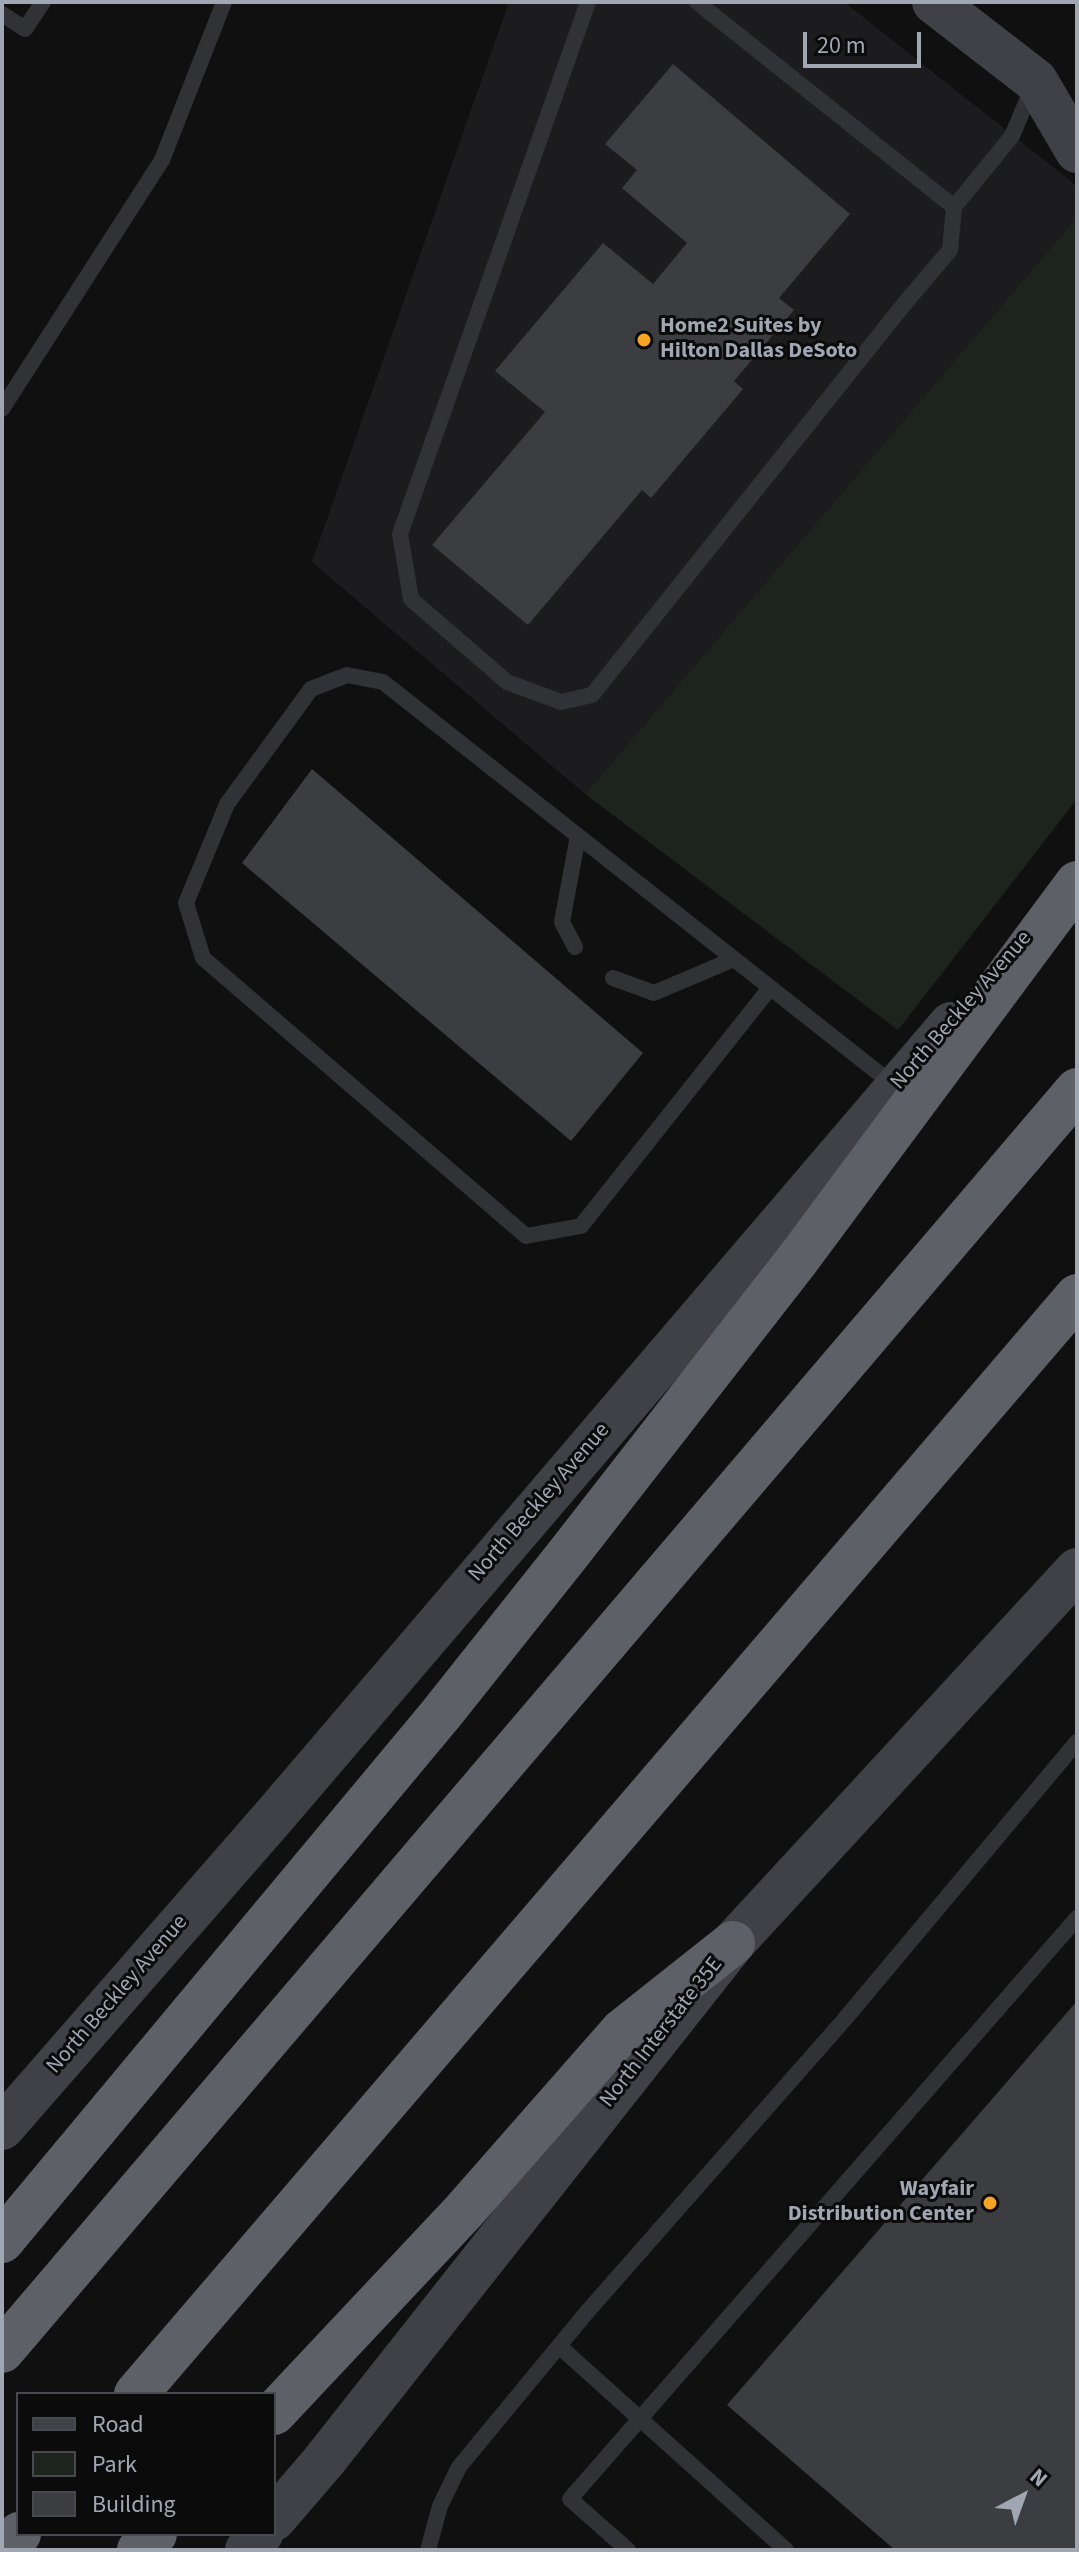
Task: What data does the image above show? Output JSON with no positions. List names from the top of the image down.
{
  "streets": {
    "main road": ["North Beckley Avenue", "North Interstate 35E"]
  },
  "places": ["Home2 Suites by Hilton Dallas DeSoto", "Wayfair Distribution Center"],
  "legend": ["Road", "Park", "Building"],
  "scale_bar": "20 m",
  "north": "top right"
}
